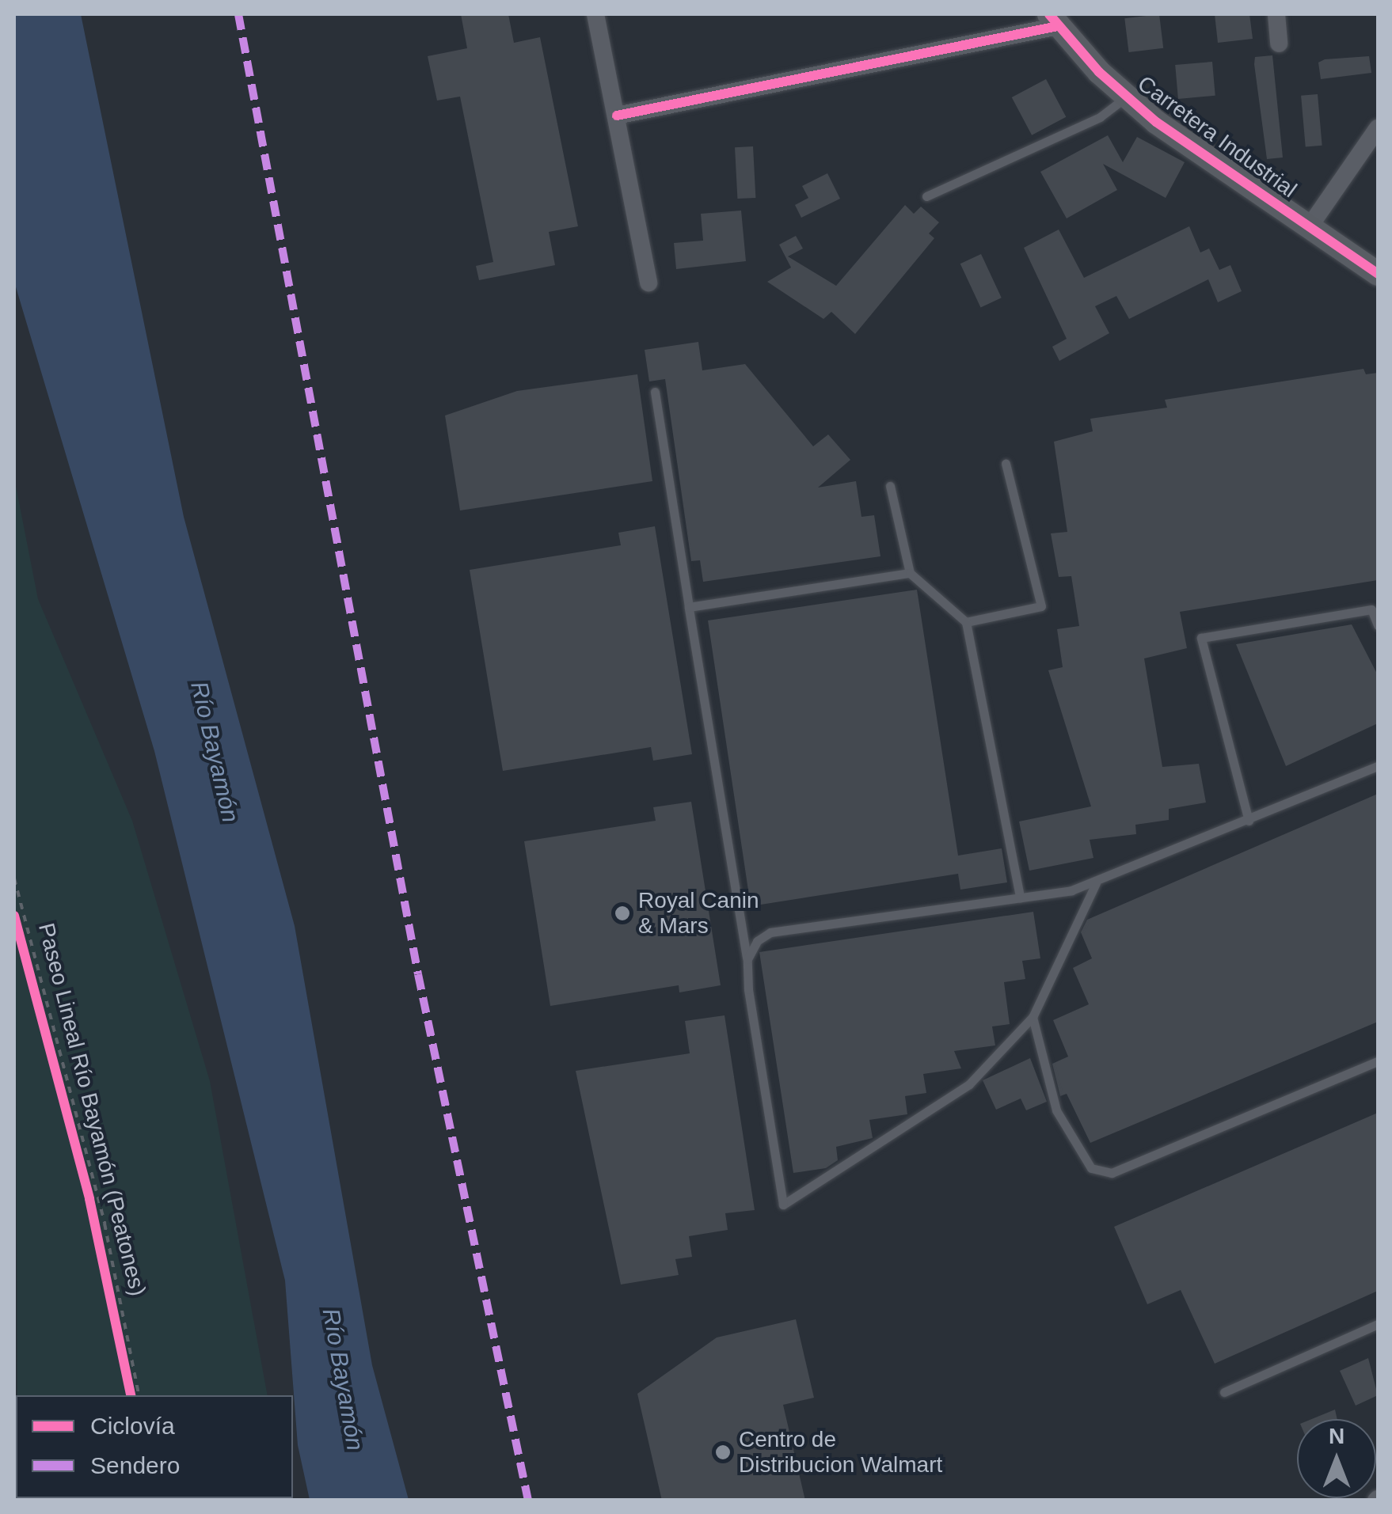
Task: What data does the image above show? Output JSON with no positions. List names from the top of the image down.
{
  "streets": {
    "street": ["Carretera Industrial"],
    "cycle path": ["Paseo Lineal Río Bayamón (Peatones)"]
  },
  "water": ["Río Bayamón"],
  "places": ["Royal Canin & Mars", "Centro de Distribucion Walmart"],
  "legend": ["Ciclovía", "Sendero"],
  "north": "top"
}
